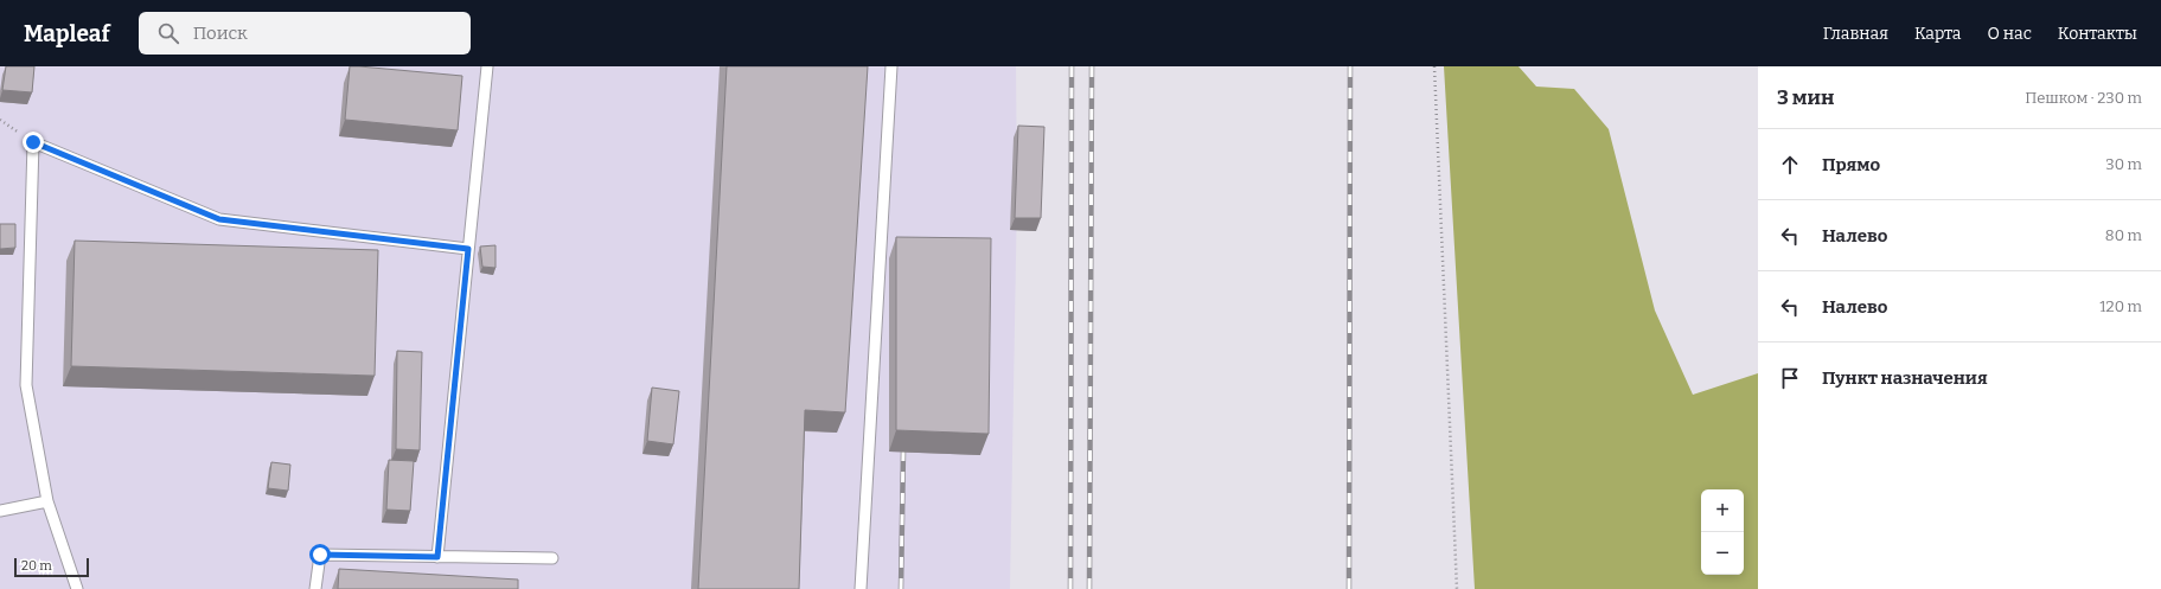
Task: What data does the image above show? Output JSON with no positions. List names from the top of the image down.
{
  "scale_bar": "20 m",
  "page": {
    "header": "Mapleaf",
    "search": "Поиск",
    "nav": [
      "Главная",
      "Карта",
      "О нас",
      "Контакты"
    ],
    "heading": ["3 мин", "Пешком · 230 m"],
    "list": [
      ["Прямо", "30 m"],
      ["Налево", "80 m"],
      ["Налево", "120 m"],
      "Пункт назначения"
    ],
    "map_buttons": ["+", "−"],
    "scale": "20 m"
  }
}
